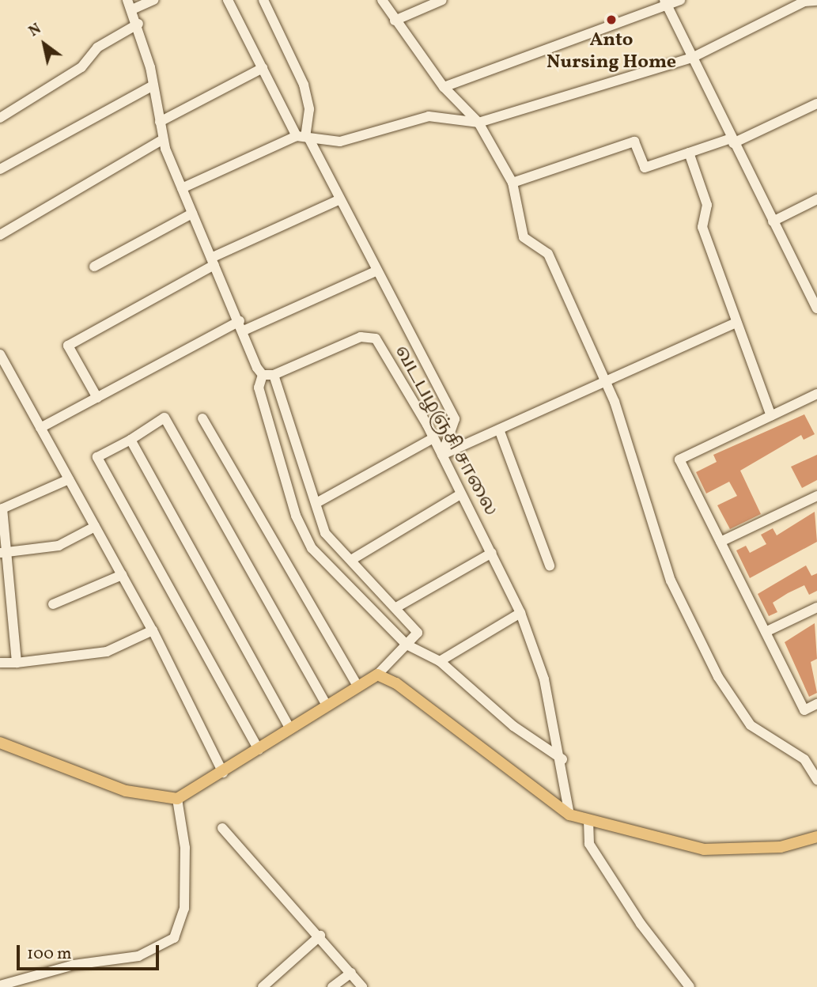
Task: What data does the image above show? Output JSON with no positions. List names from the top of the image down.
{
  "streets": {
    "street": ["வடபழஞ்சி சாலை"]
  },
  "places": ["Anto Nursing Home"],
  "scale_bar": "100 m",
  "north": "top left"
}
